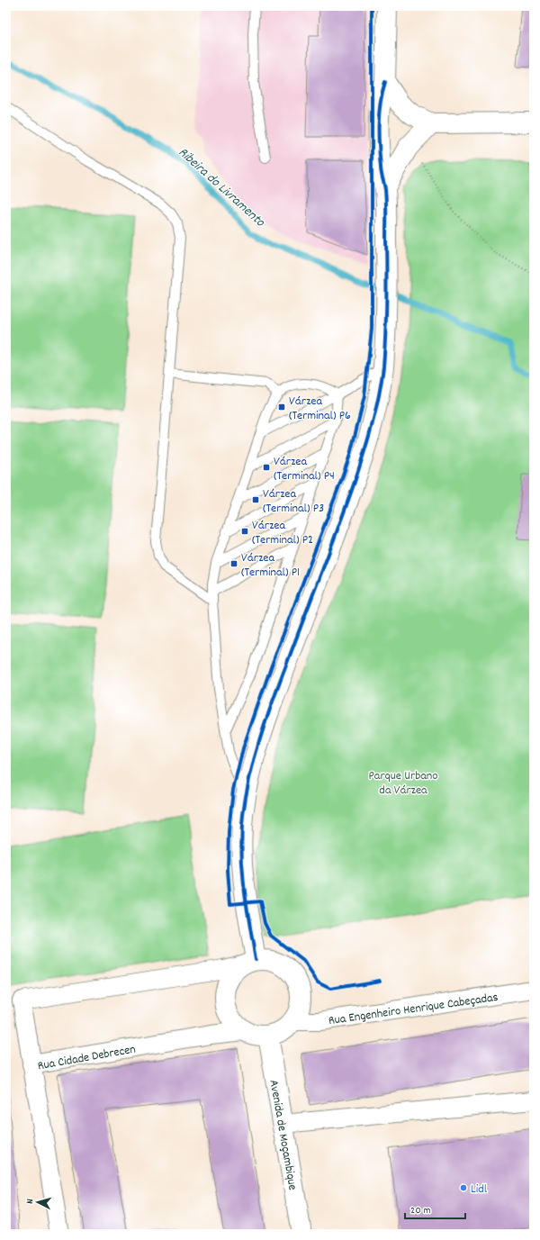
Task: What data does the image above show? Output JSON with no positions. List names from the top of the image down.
{
  "streets": {
    "street": ["Rua Engenheiro Henrique Cabeçadas", "Rua Cidade Debrecen", "Avenida de Moçambique"]
  },
  "crossings": [
    ["Rua Engenheiro Henrique Cabeçadas", "Rua Cidade Debrecen"],
    ["Rua Engenheiro Henrique Cabeçadas", "Avenida de Moçambique"],
    ["Rua Cidade Debrecen", "Avenida de Moçambique"]
  ],
  "water": ["Ribeira do Livramento"],
  "parks": ["Parque Urbano da Várzea"],
  "places": {
    "transit": [
      "Várzea (Terminal) P6",
      "Várzea (Terminal) P4",
      "Várzea (Terminal) P3",
      "Várzea (Terminal) P2",
      "Várzea (Terminal) P1"
    ],
    "other": ["Lidl"]
  },
  "scale_bar": "20 m",
  "north": "left"
}
